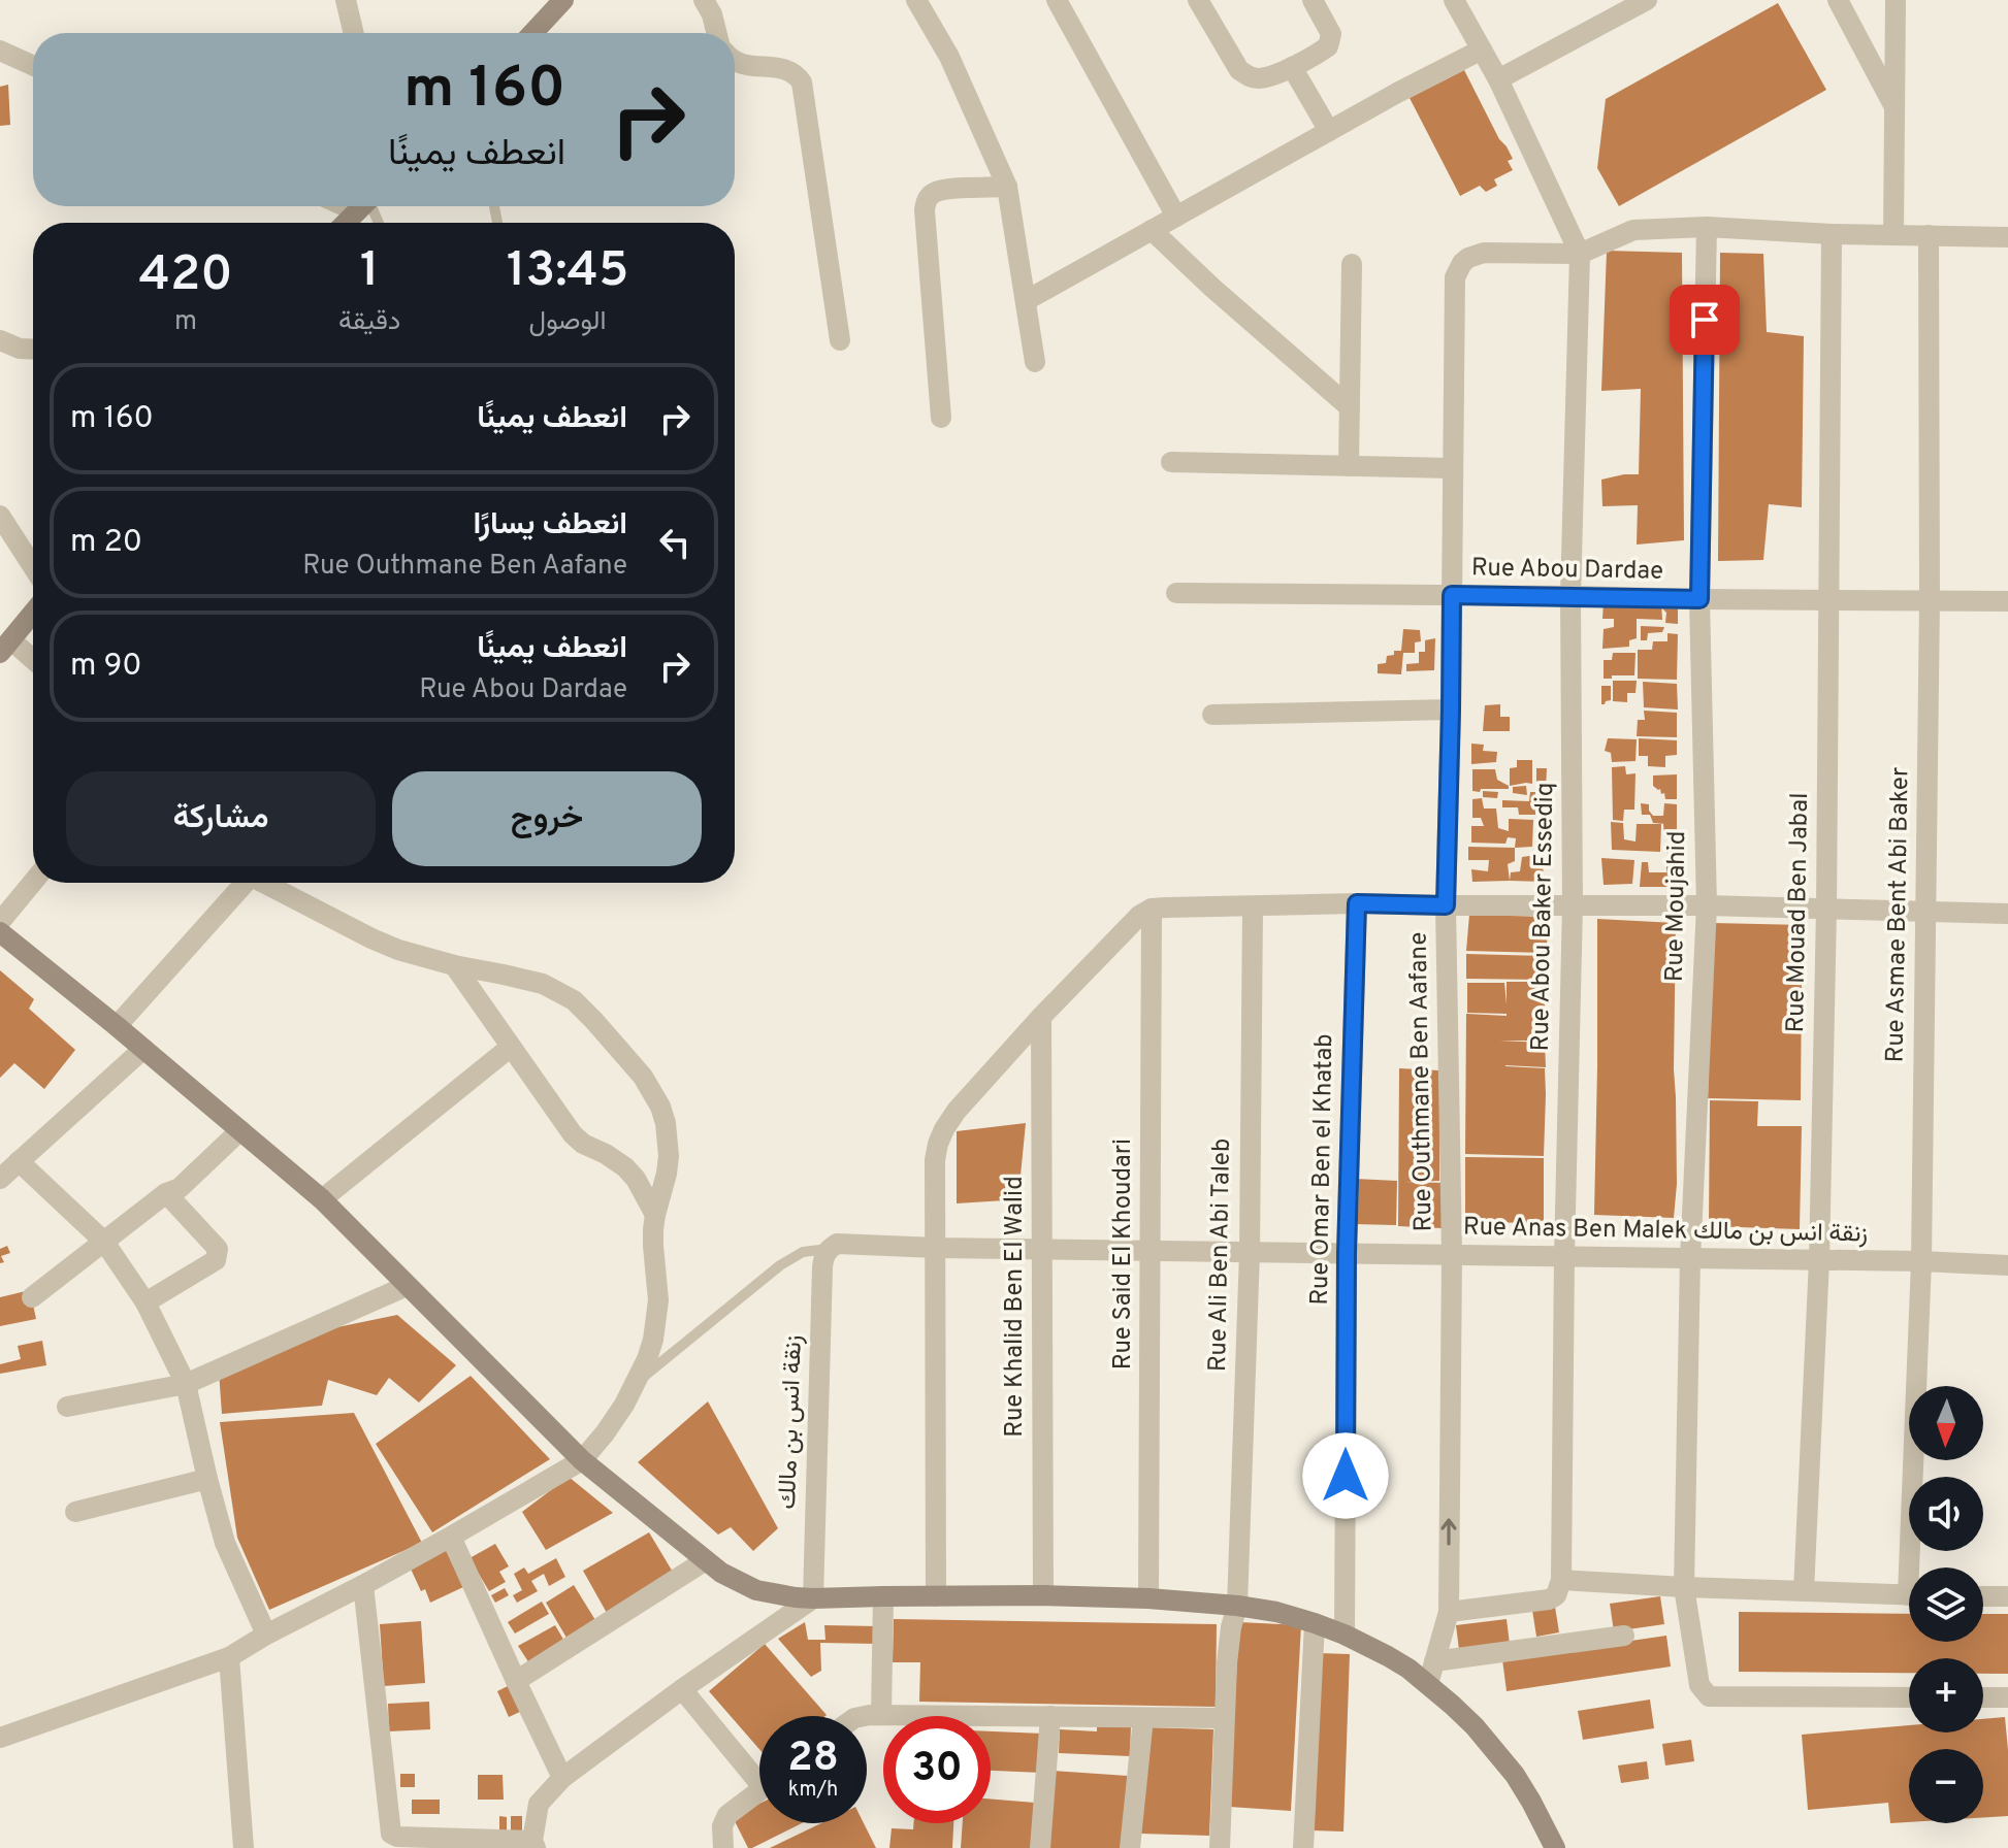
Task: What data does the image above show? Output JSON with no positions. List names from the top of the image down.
{
  "streets": {
    "street": [
      "Rue Abou Dardae",
      "Rue Moujahid",
      "Rue Mouad Ben Jabal",
      "Rue Asmae Bent Abi Baker",
      "Rue Abou Baker Essediq",
      "Rue Outhmane Ben Aafane",
      "Rue Omar Ben el Khatab",
      "Rue Anas Ben Malek زنقة انس بن مالك",
      "Rue Said El Khoudari",
      "Rue Ali Ben Abi Taleb",
      "Rue Khalid Ben El Walid",
      "زنقة انس بن مالك"
    ]
  },
  "crossings": [
    ["Rue Abou Dardae", "Rue Moujahid"],
    ["Rue Abou Dardae", "Rue Mouad Ben Jabal"],
    ["Rue Abou Dardae", "Rue Asmae Bent Abi Baker"],
    ["Rue Abou Dardae", "Rue Abou Baker Essediq"],
    ["Rue Abou Dardae", "Rue Outhmane Ben Aafane"],
    ["Rue Moujahid", "Rue Anas Ben Malek زنقة انس بن مالك"],
    ["Rue Mouad Ben Jabal", "Rue Anas Ben Malek زنقة انس بن مالك"],
    ["Rue Asmae Bent Abi Baker", "Rue Anas Ben Malek زنقة انس بن مالك"],
    ["Rue Abou Baker Essediq", "Rue Outhmane Ben Aafane"],
    ["Rue Abou Baker Essediq", "Rue Anas Ben Malek زنقة انس بن مالك"],
    ["Rue Outhmane Ben Aafane", "Rue Anas Ben Malek زنقة انس بن مالك"],
    ["Rue Omar Ben el Khatab", "Rue Anas Ben Malek زنقة انس بن مالك"],
    ["Rue Anas Ben Malek زنقة انس بن مالك", "Rue Said El Khoudari"],
    ["Rue Anas Ben Malek زنقة انس بن مالك", "Rue Ali Ben Abi Taleb"],
    ["Rue Anas Ben Malek زنقة انس بن مالك", "Rue Khalid Ben El Walid"],
    ["Rue Anas Ben Malek زنقة انس بن مالك", "زنقة انس بن مالك"]
  ],
  "north": "bottom",
  "page": {
    "turn": ["160 m", "انعطف يمينًا"],
    "eta": [
      "13:45",
      "الوصول",
      "1",
      "دقيقة",
      "420",
      "m"
    ],
    "list": [
      {
        "name": "انعطف يمينًا",
        "value": "160 m"
      },
      {
        "name": "انعطف يسارًا",
        "note": "Rue Outhmane Ben Aafane",
        "value": "20 m"
      },
      {
        "name": "انعطف يمينًا",
        "note": "Rue Abou Dardae",
        "value": "90 m"
      }
    ],
    "buttons": ["خروج", "مشاركة"],
    "map_buttons": ["+", "−"],
    "speed": "28 km/h",
    "limit": "30"
  }
}
